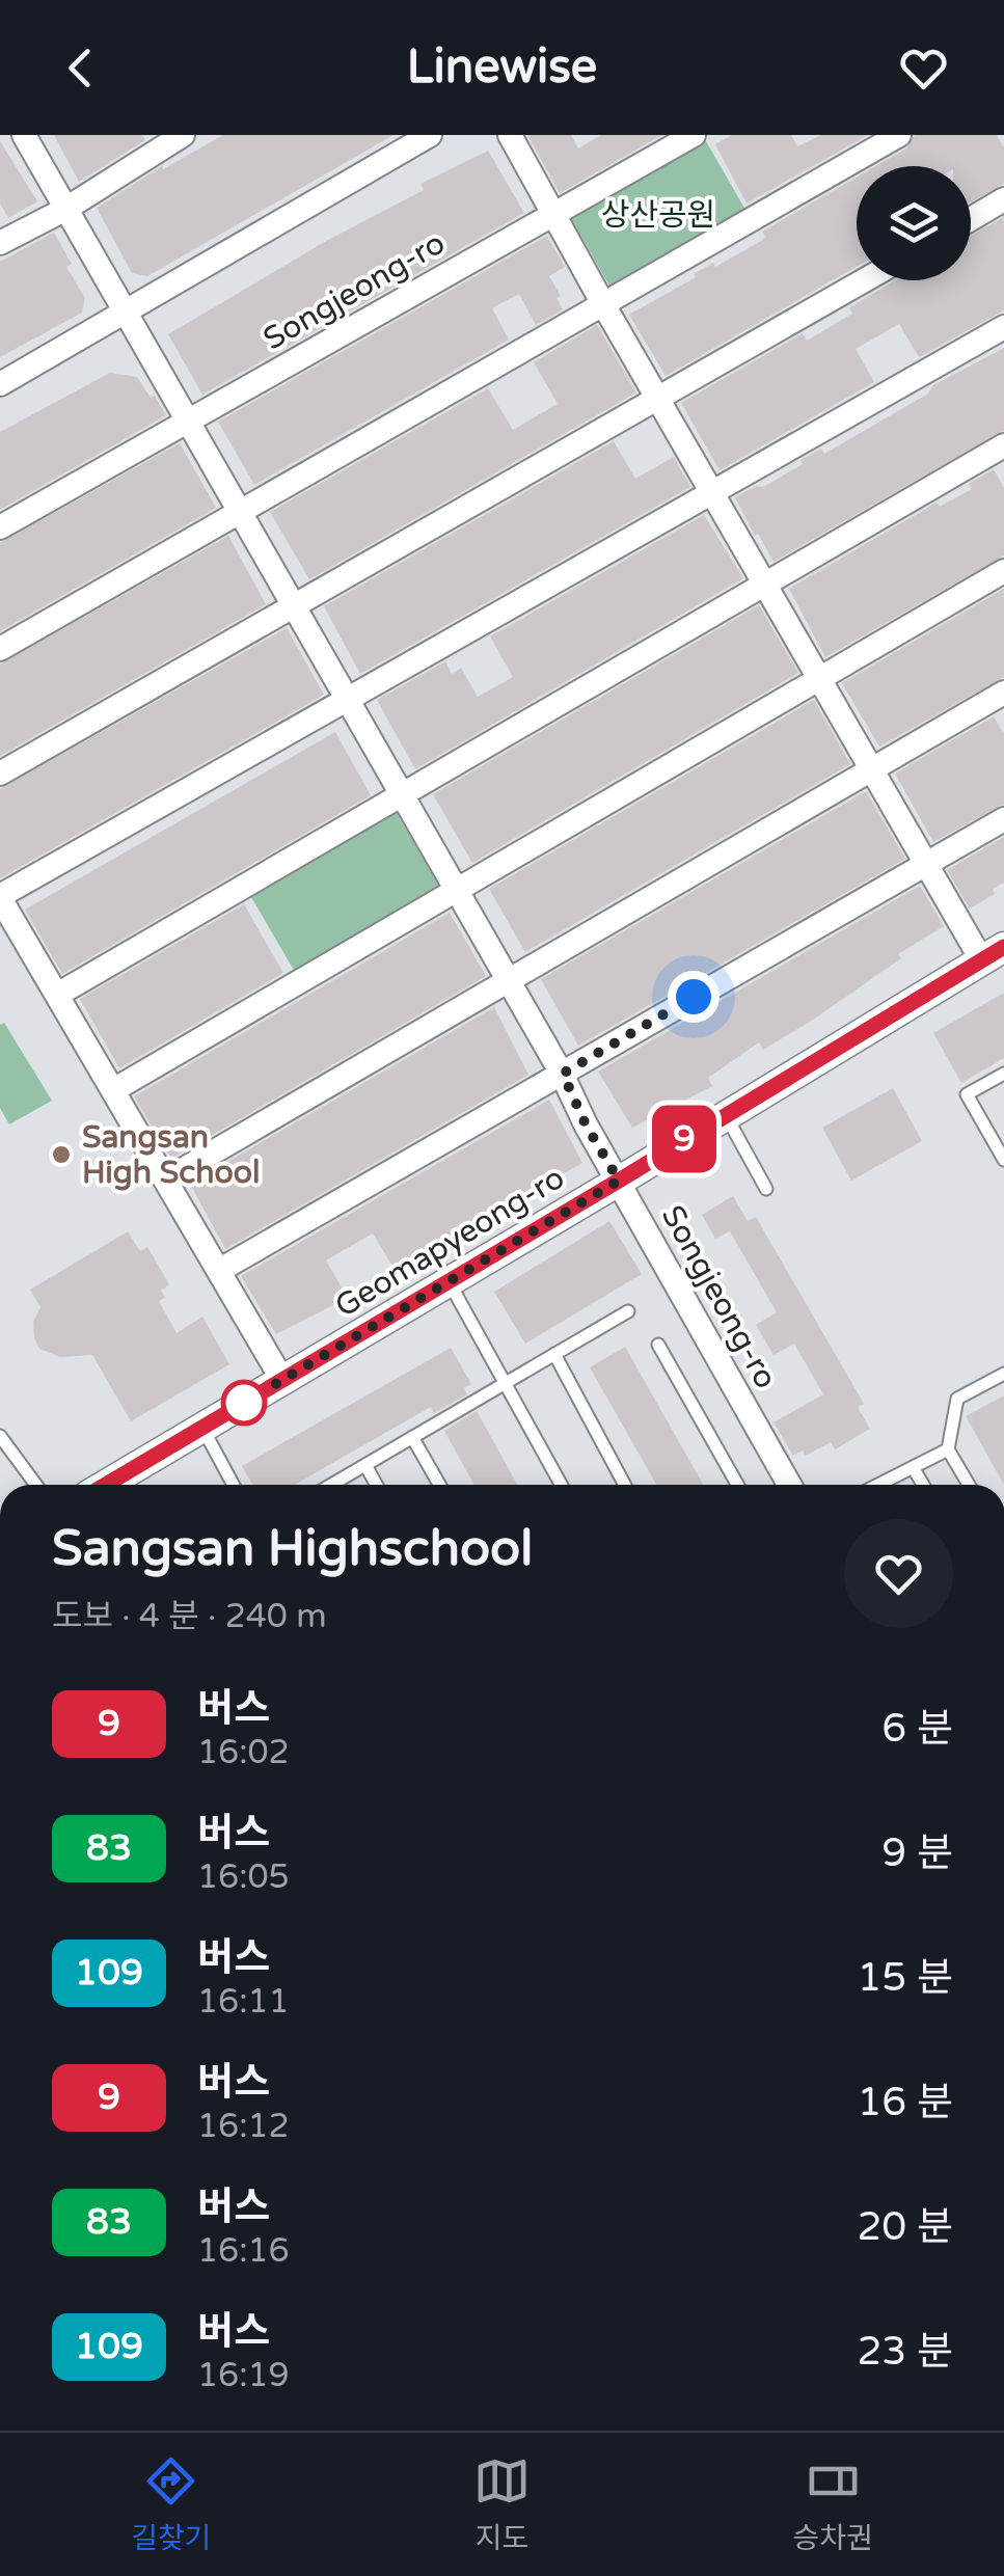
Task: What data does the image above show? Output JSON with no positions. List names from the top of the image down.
{
  "streets": {
    "street": ["Songjeong-ro", "Geomapyeong-ro"]
  },
  "crossings": [
    ["Songjeong-ro", "Geomapyeong-ro"]
  ],
  "parks": ["상산공원"],
  "places": ["Sangsan High School"],
  "lines": ["bus line 9"],
  "page": {
    "header": "Linewise",
    "on_map": "9",
    "heading": ["Sangsan Highschool", "도보 · 4 분 · 240 m"],
    "list": [
      {
        "mark": "9",
        "name": "버스",
        "note": "16:02",
        "value": "6 분"
      },
      {
        "mark": "83",
        "name": "버스",
        "note": "16:05",
        "value": "9 분"
      },
      {
        "mark": "109",
        "name": "버스",
        "note": "16:11",
        "value": "15 분"
      },
      {
        "mark": "9",
        "name": "버스",
        "note": "16:12",
        "value": "16 분"
      },
      {
        "mark": "83",
        "name": "버스",
        "note": "16:16",
        "value": "20 분"
      },
      {
        "mark": "109",
        "name": "버스",
        "note": "16:19",
        "value": "23 분"
      }
    ],
    "tabs": ["길찾기", "지도", "승차권"]
  }
}
